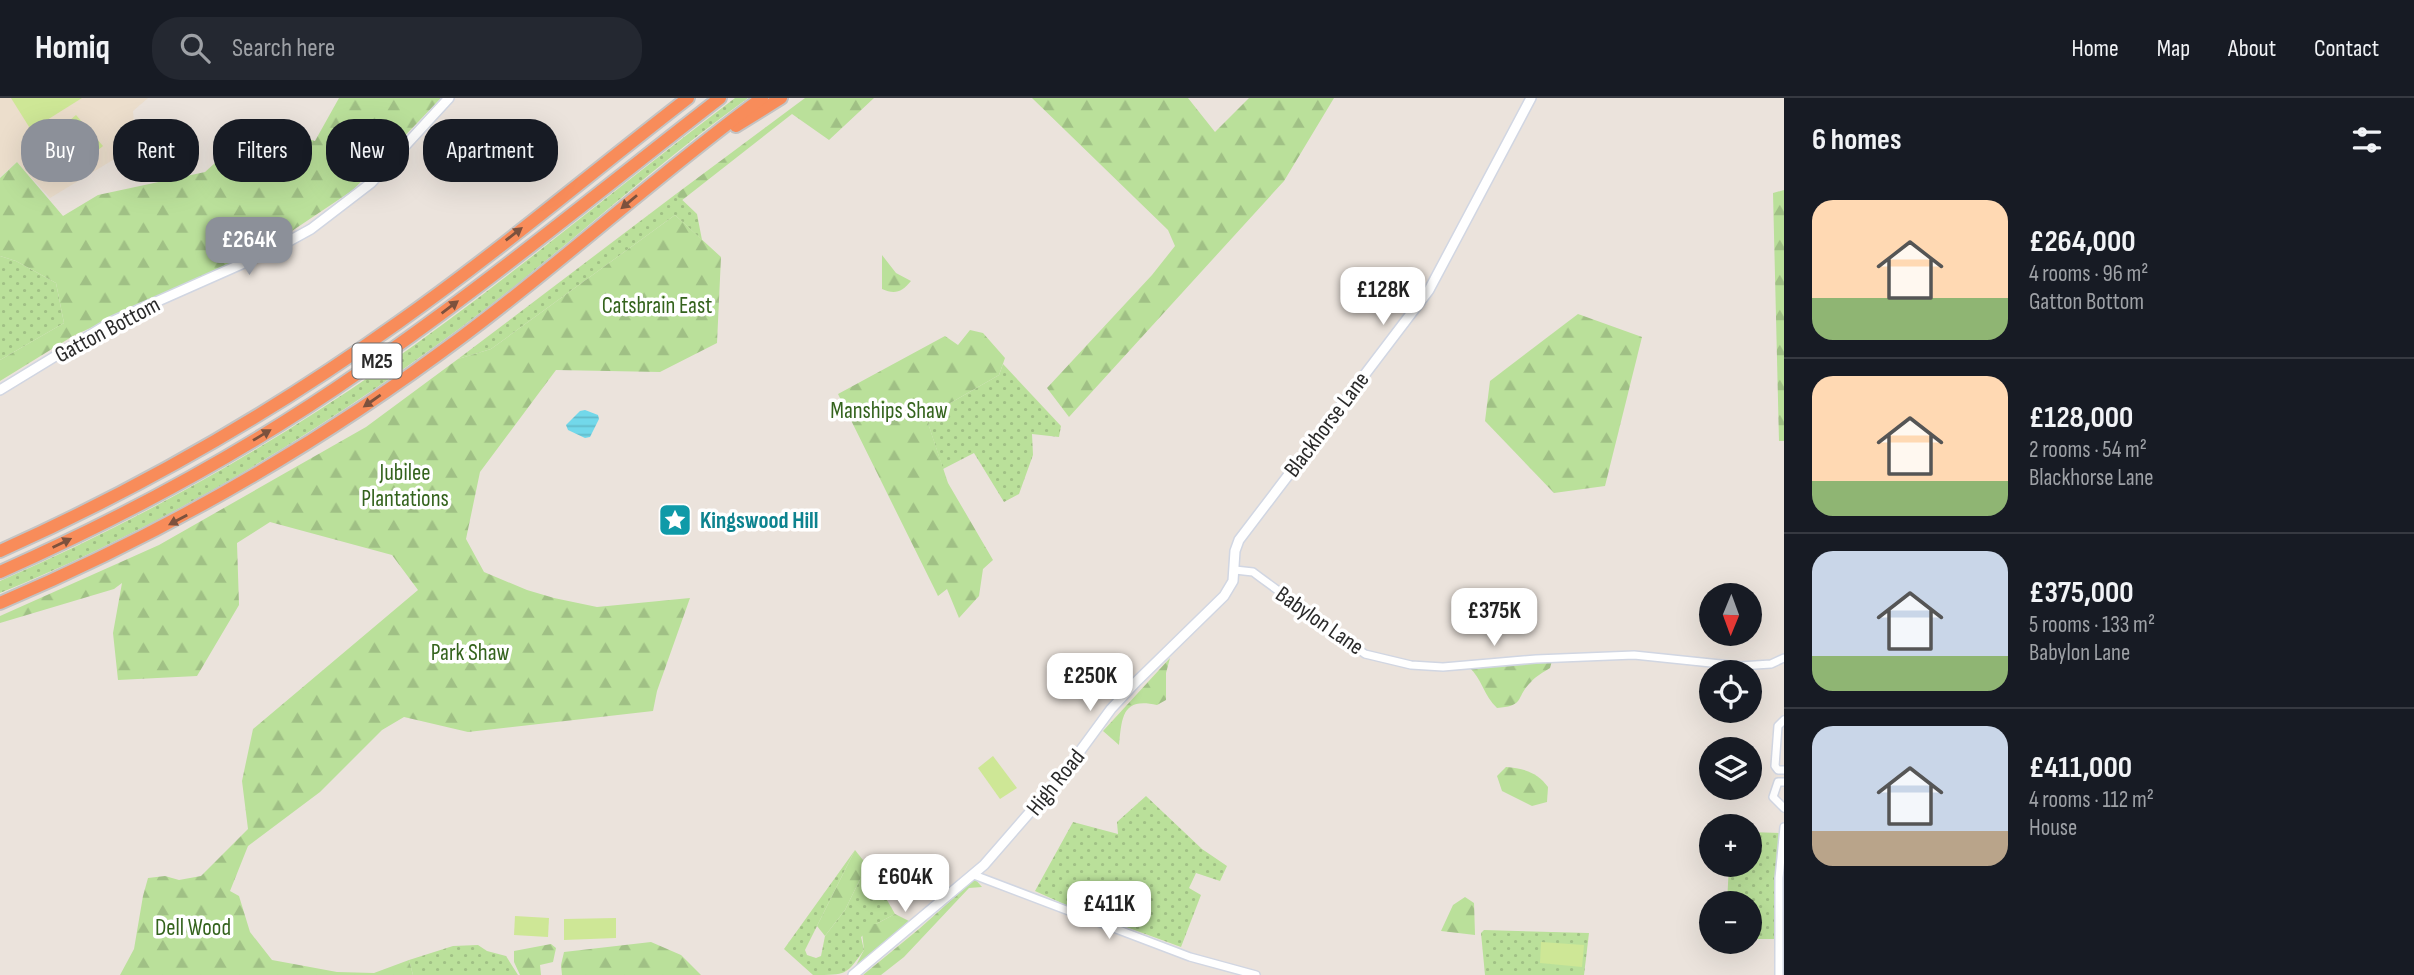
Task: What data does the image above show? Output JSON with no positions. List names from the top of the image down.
{
  "streets": {
    "highway": ["M25"],
    "street": [
      "Gatton Bottom",
      "Blackhorse Lane",
      "Babylon Lane",
      "High Road"
    ]
  },
  "crossings": [
    ["Blackhorse Lane", "Babylon Lane"],
    ["Blackhorse Lane", "High Road"],
    ["Babylon Lane", "High Road"]
  ],
  "parks": [
    "Catsbrain East",
    "Manships Shaw",
    "Jubilee Plantations",
    "Park Shaw",
    "Dell Wood"
  ],
  "places": {
    "place": ["Kingswood Hill"]
  },
  "north": "bottom",
  "page": {
    "header": "Homiq",
    "search": "Search here",
    "nav": [
      "Home",
      "Map",
      "About",
      "Contact"
    ],
    "heading": "6 homes",
    "chip": [
      "Buy",
      "Rent",
      "Filters",
      "New",
      "Apartment"
    ],
    "list": [
      {
        "name": "£264,000",
        "note": "4 rooms · 96 m² · Gatton Bottom"
      },
      {
        "name": "£128,000",
        "note": "2 rooms · 54 m² · Blackhorse Lane"
      },
      {
        "name": "£375,000",
        "note": "5 rooms · 133 m² · Babylon Lane"
      },
      {
        "name": "£411,000",
        "note": "4 rooms · 112 m² · House"
      }
    ],
    "price": [
      "£264K",
      "£128K",
      "£375K",
      "£250K",
      "£604K",
      "£411K"
    ],
    "map_buttons": ["+", "−"]
  }
}
